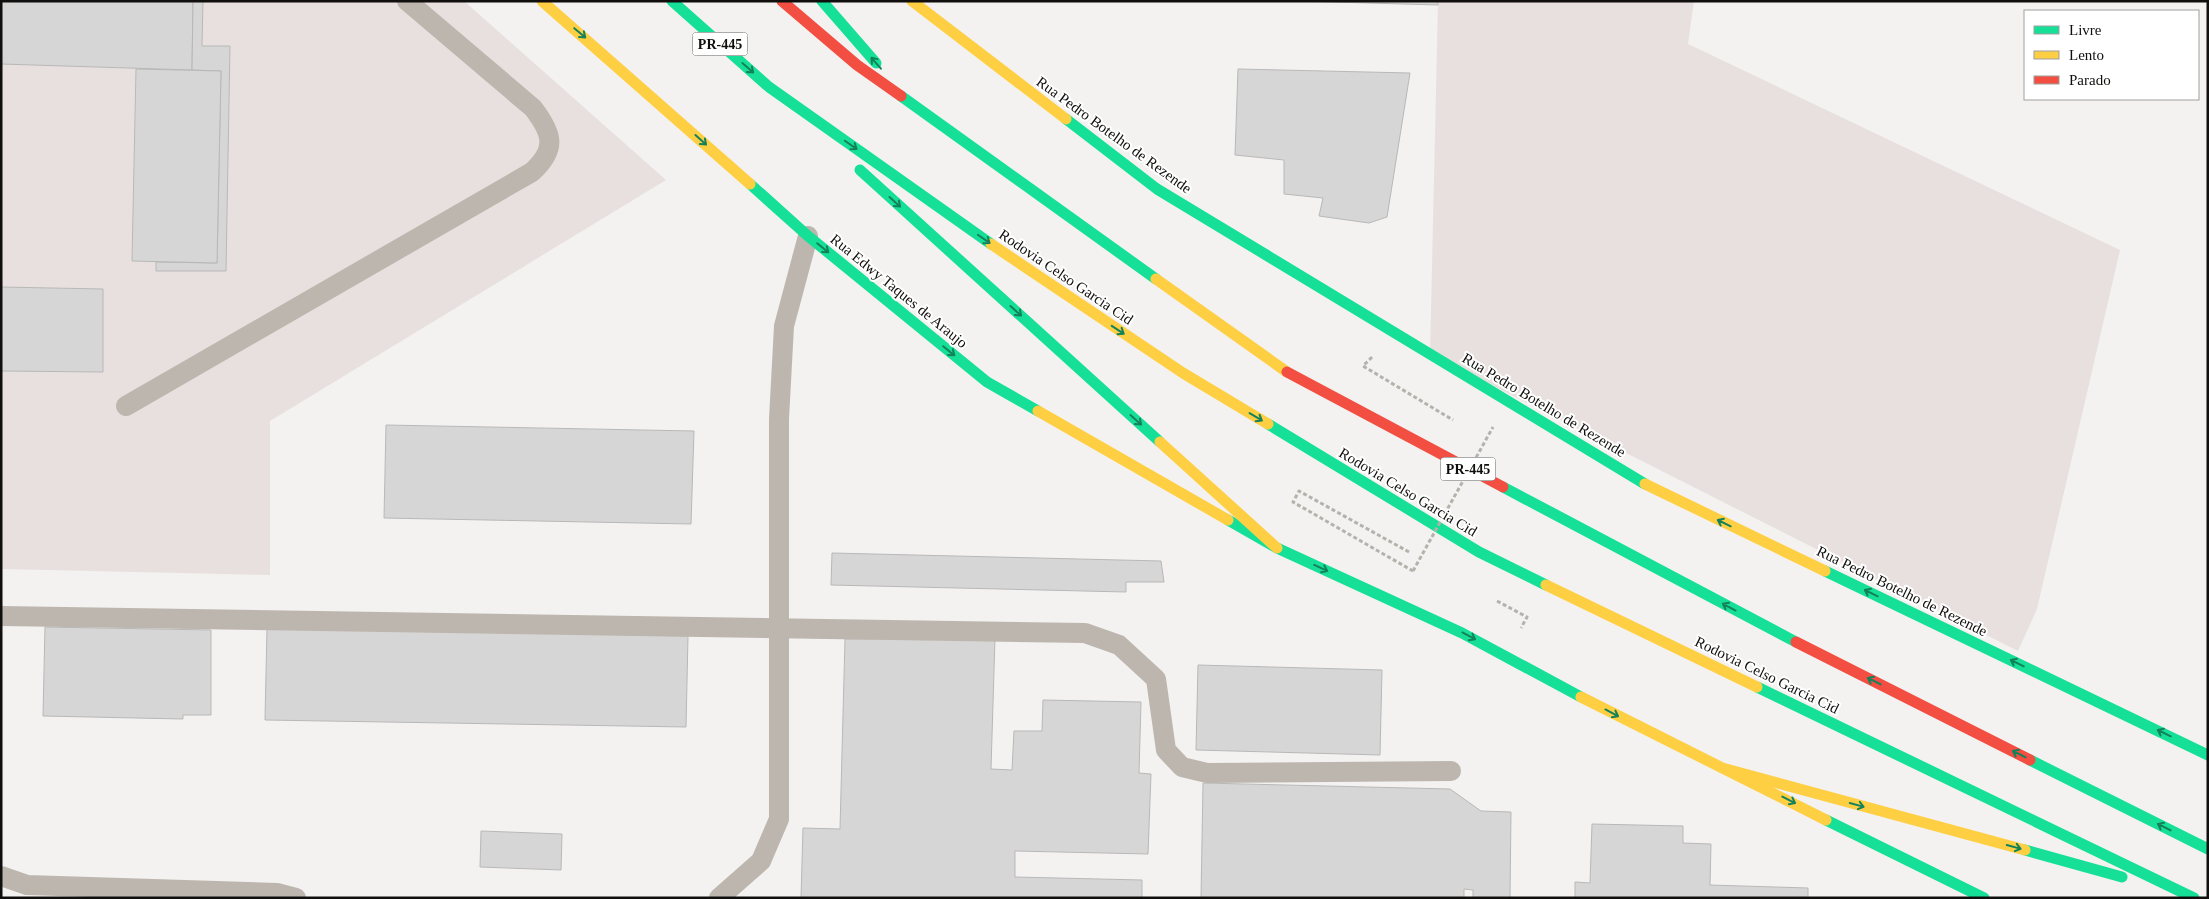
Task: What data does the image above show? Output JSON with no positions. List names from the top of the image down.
{
  "streets": {
    "main road": [
      "PR-445",
      "Rua Pedro Botelho de Rezende",
      "Rodovia Celso Garcia Cid",
      "Rua Edwy Taques de Araujo"
    ]
  },
  "legend": ["Livre", "Lento", "Parado"]
}
